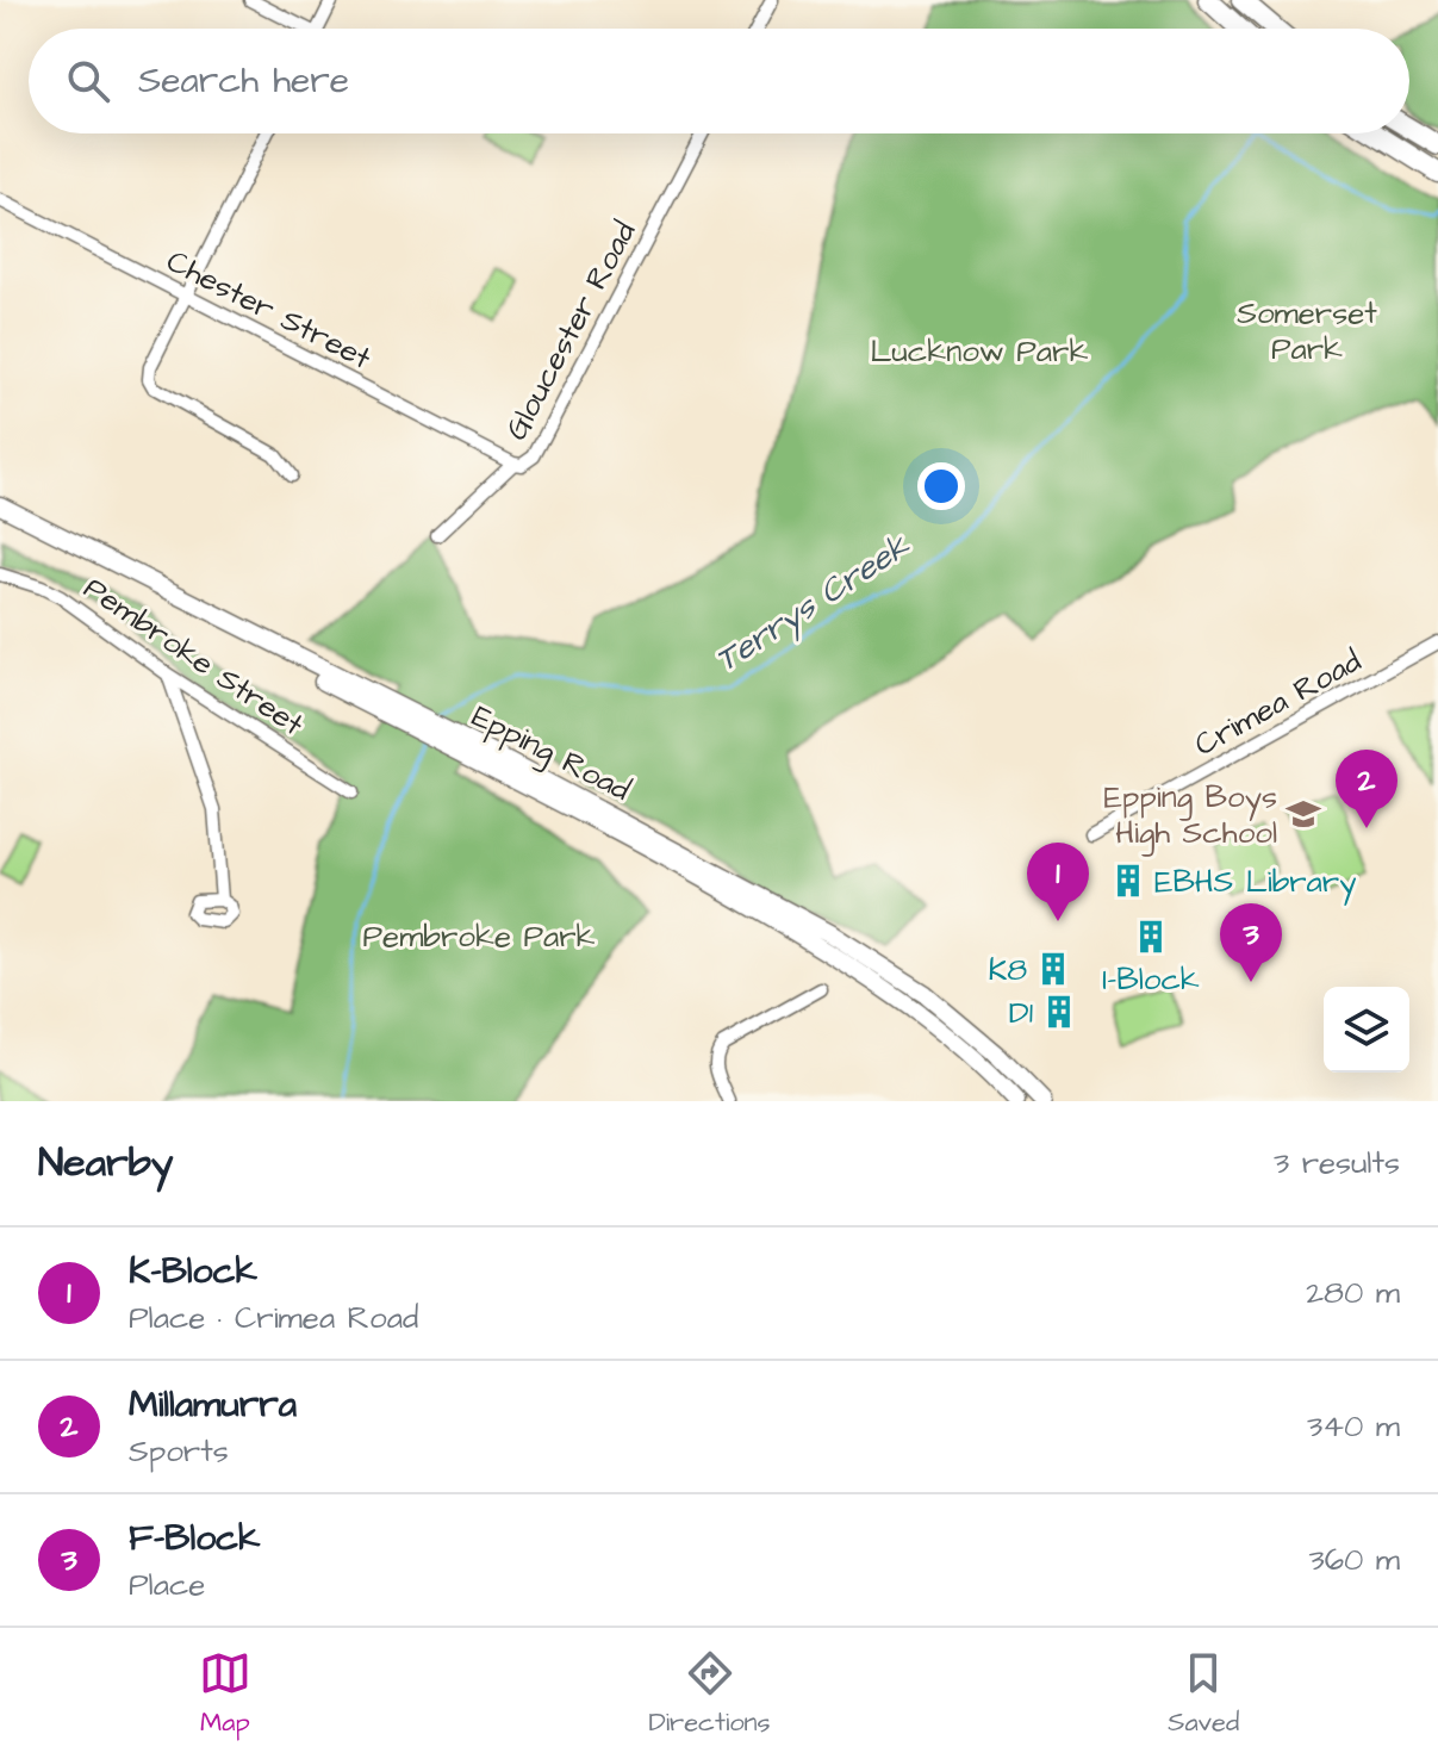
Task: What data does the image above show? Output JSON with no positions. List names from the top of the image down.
{
  "streets": {
    "main road": ["Epping Road"],
    "street": [
      "Chester Street",
      "Gloucester Road",
      "Pembroke Street",
      "Crimea Road"
    ]
  },
  "crossings": [
    ["Chester Street", "Gloucester Road"]
  ],
  "water": ["Terrys Creek"],
  "parks": ["Somerset Park", "Lucknow Park", "Pembroke Park"],
  "places": {
    "school or university": ["Epping Boys High School"],
    "building": [
      "EBHS Library",
      "I-Block",
      "K8",
      "D1"
    ]
  },
  "page": {
    "search": "Search here",
    "pins": ["2", "1", "3"],
    "heading": ["Nearby", "3 results"],
    "list": [
      {
        "mark": "1",
        "name": "K-Block",
        "note": "Place · Crimea Road",
        "value": "280 m"
      },
      {
        "mark": "2",
        "name": "Millamurra",
        "note": "Sports",
        "value": "340 m"
      },
      {
        "mark": "3",
        "name": "F-Block",
        "note": "Place",
        "value": "360 m"
      }
    ],
    "nav": ["Map", "Directions", "Saved"]
  }
}
